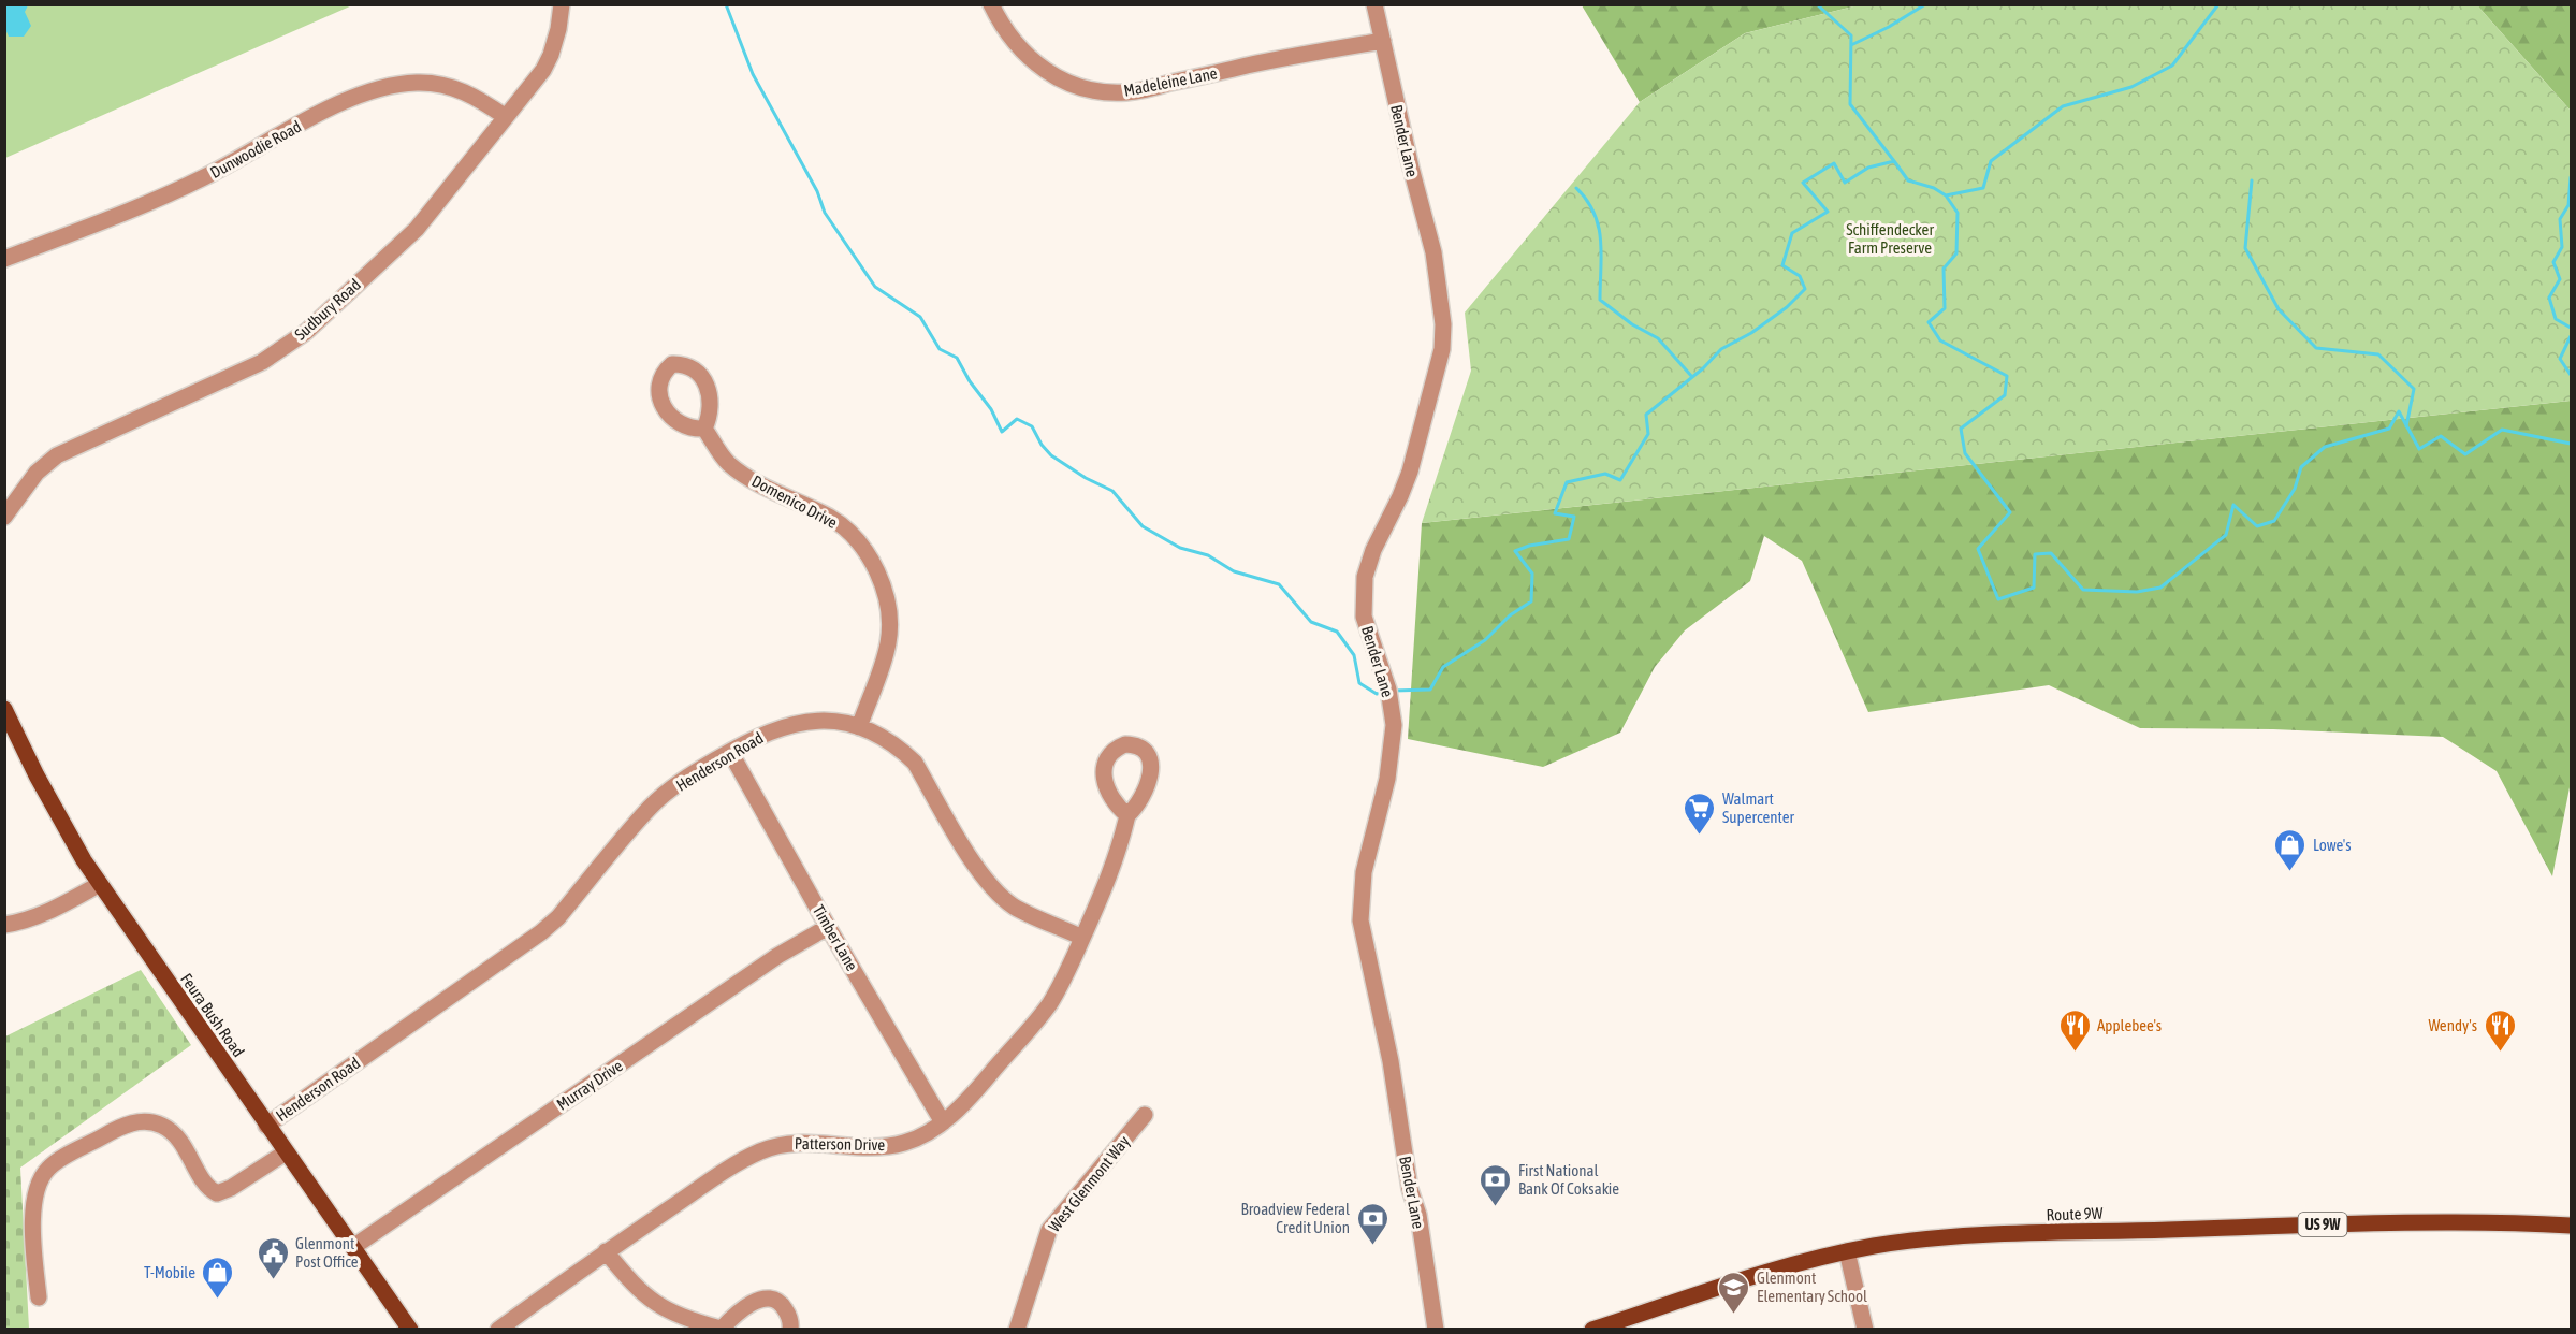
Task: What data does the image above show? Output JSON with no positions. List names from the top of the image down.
{
  "streets": {
    "main road": ["Feura Bush Road", "Route 9W", "US 9W"],
    "street": [
      "Madeleine Lane",
      "Bender Lane",
      "Dunwoodie Road",
      "Sudbury Road",
      "Domenico Drive",
      "Henderson Road",
      "Timber Lane",
      "Murray Drive",
      "Patterson Drive",
      "West Glenmont Way"
    ]
  },
  "crossings": [
    ["Madeleine Lane", "Bender Lane"],
    ["Dunwoodie Road", "Sudbury Road"],
    ["Domenico Drive", "Henderson Road"],
    ["Henderson Road", "Timber Lane"],
    ["Henderson Road", "Feura Bush Road"],
    ["Henderson Road", "Patterson Drive"],
    ["Timber Lane", "Murray Drive"],
    ["Timber Lane", "Patterson Drive"],
    ["Feura Bush Road", "Murray Drive"]
  ],
  "parks": ["Schiffendecker Farm Preserve"],
  "places": {
    "supermarket": ["Walmart Supercenter"],
    "shop": ["Lowe's", "T-Mobile"],
    "restaurant": ["Applebee's", "Wendy's"],
    "bank": ["First National Bank Of Coksakie", "Broadview Federal Credit Union"],
    "public building": ["Glenmont Post Office"],
    "school or university": ["Glenmont Elementary School"]
  }
}
